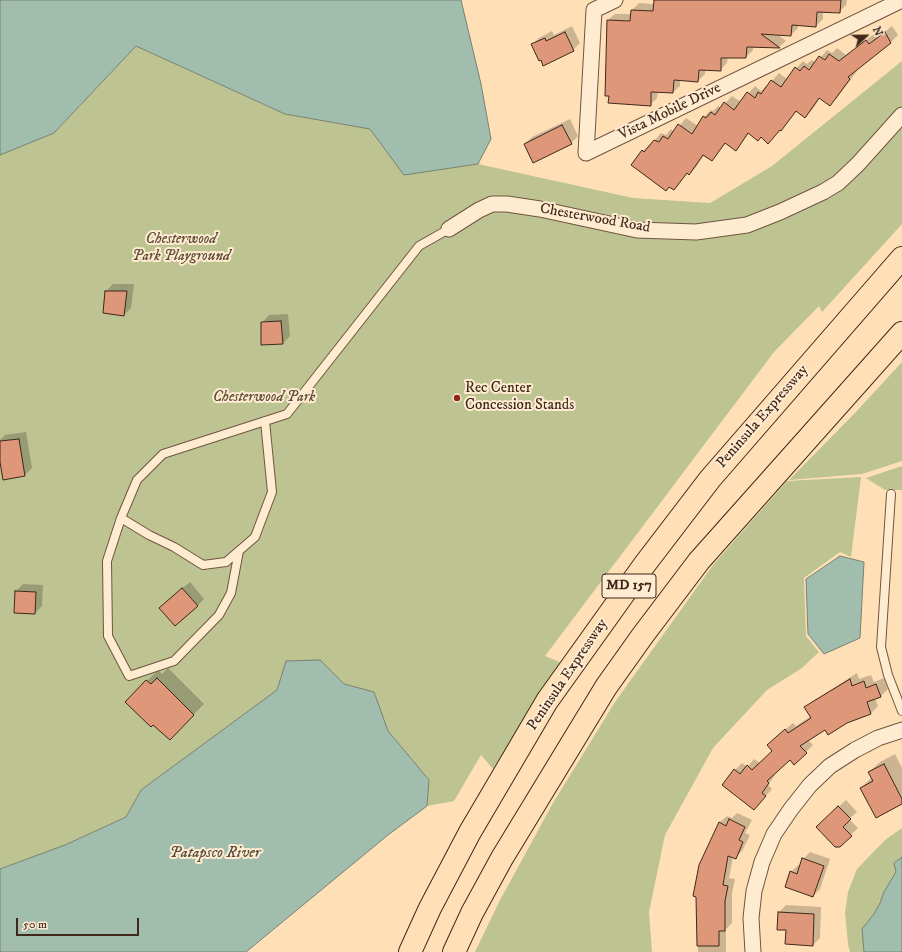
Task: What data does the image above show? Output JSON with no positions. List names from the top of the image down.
{
  "streets": {
    "main road": ["Peninsula Expressway", "MD 157"],
    "street": ["Vista Mobile Drive", "Chesterwood Road"]
  },
  "water": ["Patapsco River"],
  "parks": ["Chesterwood Park Playground", "Chesterwood Park"],
  "places": ["Rec Center Concession Stands"],
  "scale_bar": "50 m",
  "north": "right"
}
